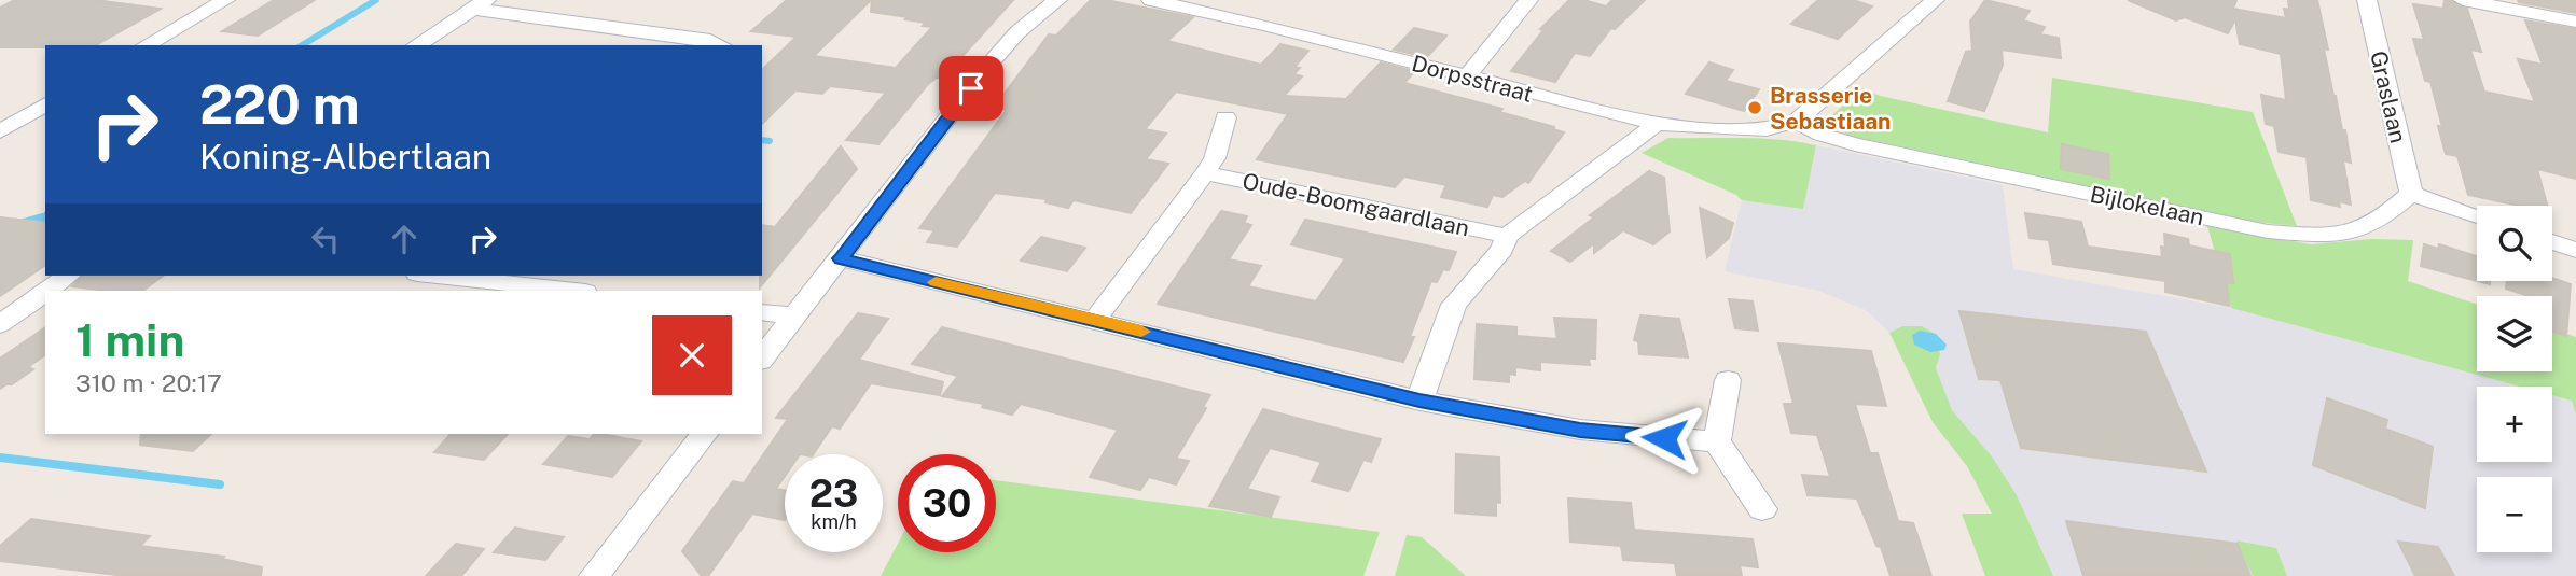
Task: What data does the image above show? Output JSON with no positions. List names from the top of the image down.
{
  "streets": {
    "street": [
      "Dorpsstraat",
      "Graslaan",
      "Oude-Boomgaardlaan",
      "Bijlokelaan"
    ]
  },
  "crossings": [
    ["Dorpsstraat", "Oude-Boomgaardlaan"],
    ["Dorpsstraat", "Bijlokelaan"],
    ["Graslaan", "Bijlokelaan"]
  ],
  "places": ["Brasserie Sebastiaan"],
  "page": {
    "turn": ["220 m", "Koning-Albertlaan"],
    "map_buttons": ["+", "−"],
    "heading": ["1 min", "310 m · 20:17"],
    "speed": "23 km/h",
    "limit": "30"
  }
}
